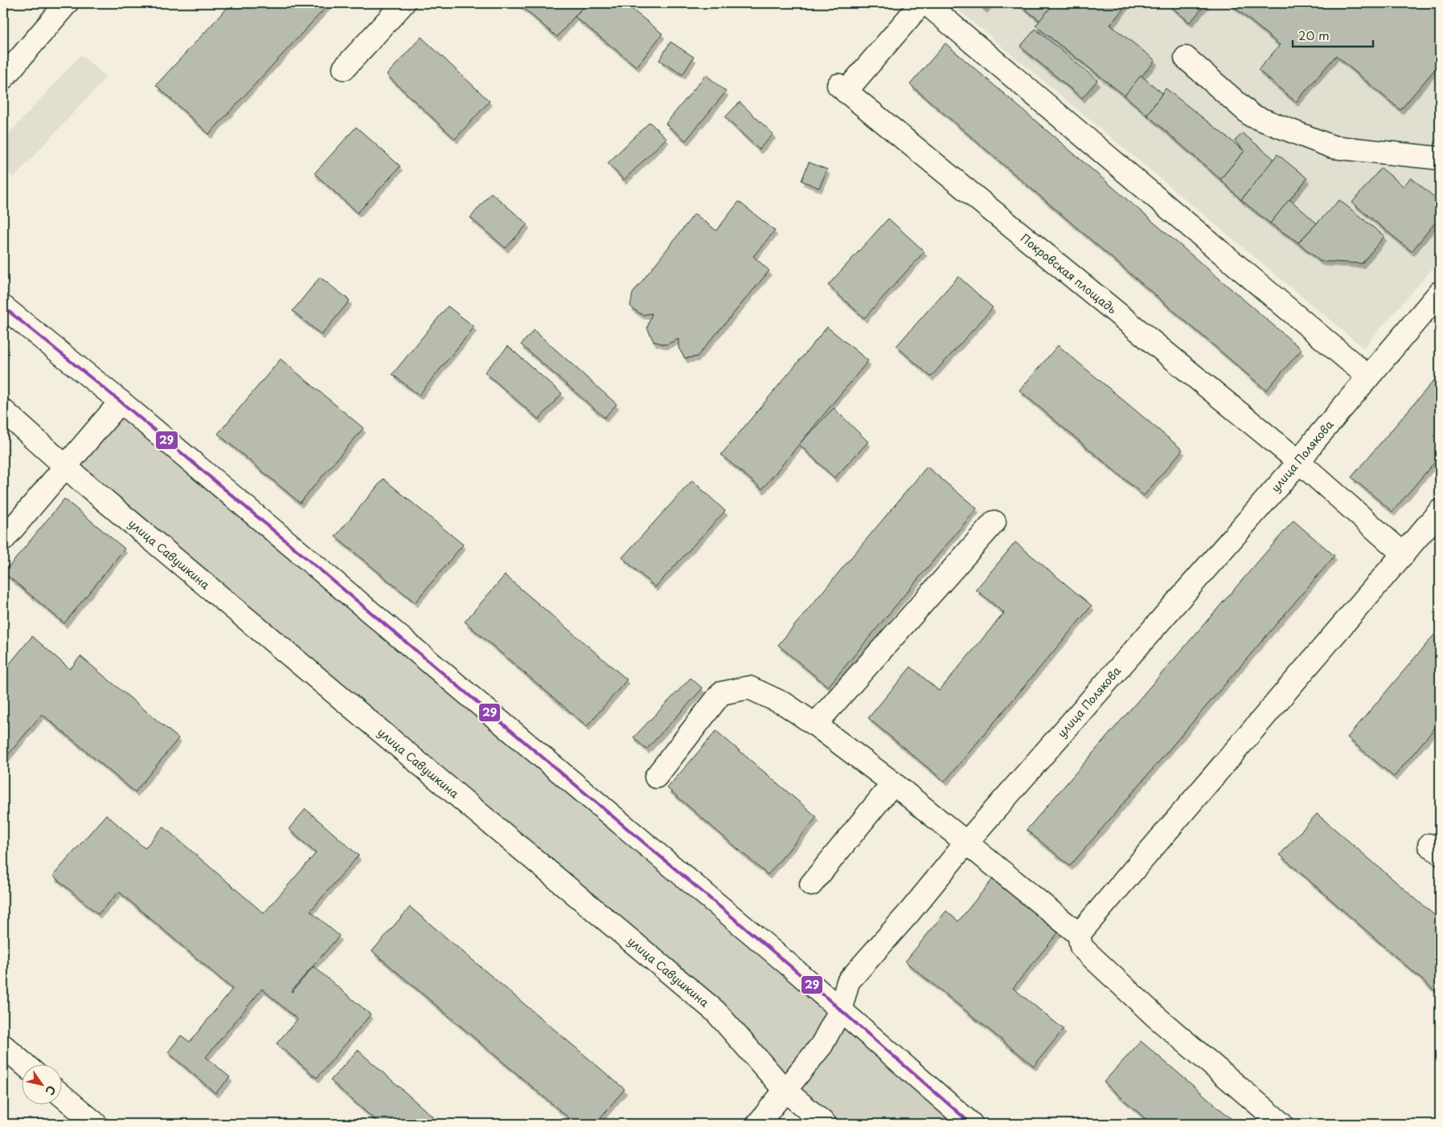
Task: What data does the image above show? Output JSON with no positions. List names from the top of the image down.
{
  "streets": {
    "main road": ["Покровская площадь", "улица Полякова", "улица Савушкина"]
  },
  "crossings": [
    ["Покровская площадь", "улица Полякова"],
    ["улица Полякова", "улица Савушкина"]
  ],
  "lines": ["transit line 29"],
  "scale_bar": "20 m",
  "north": "bottom right"
}
